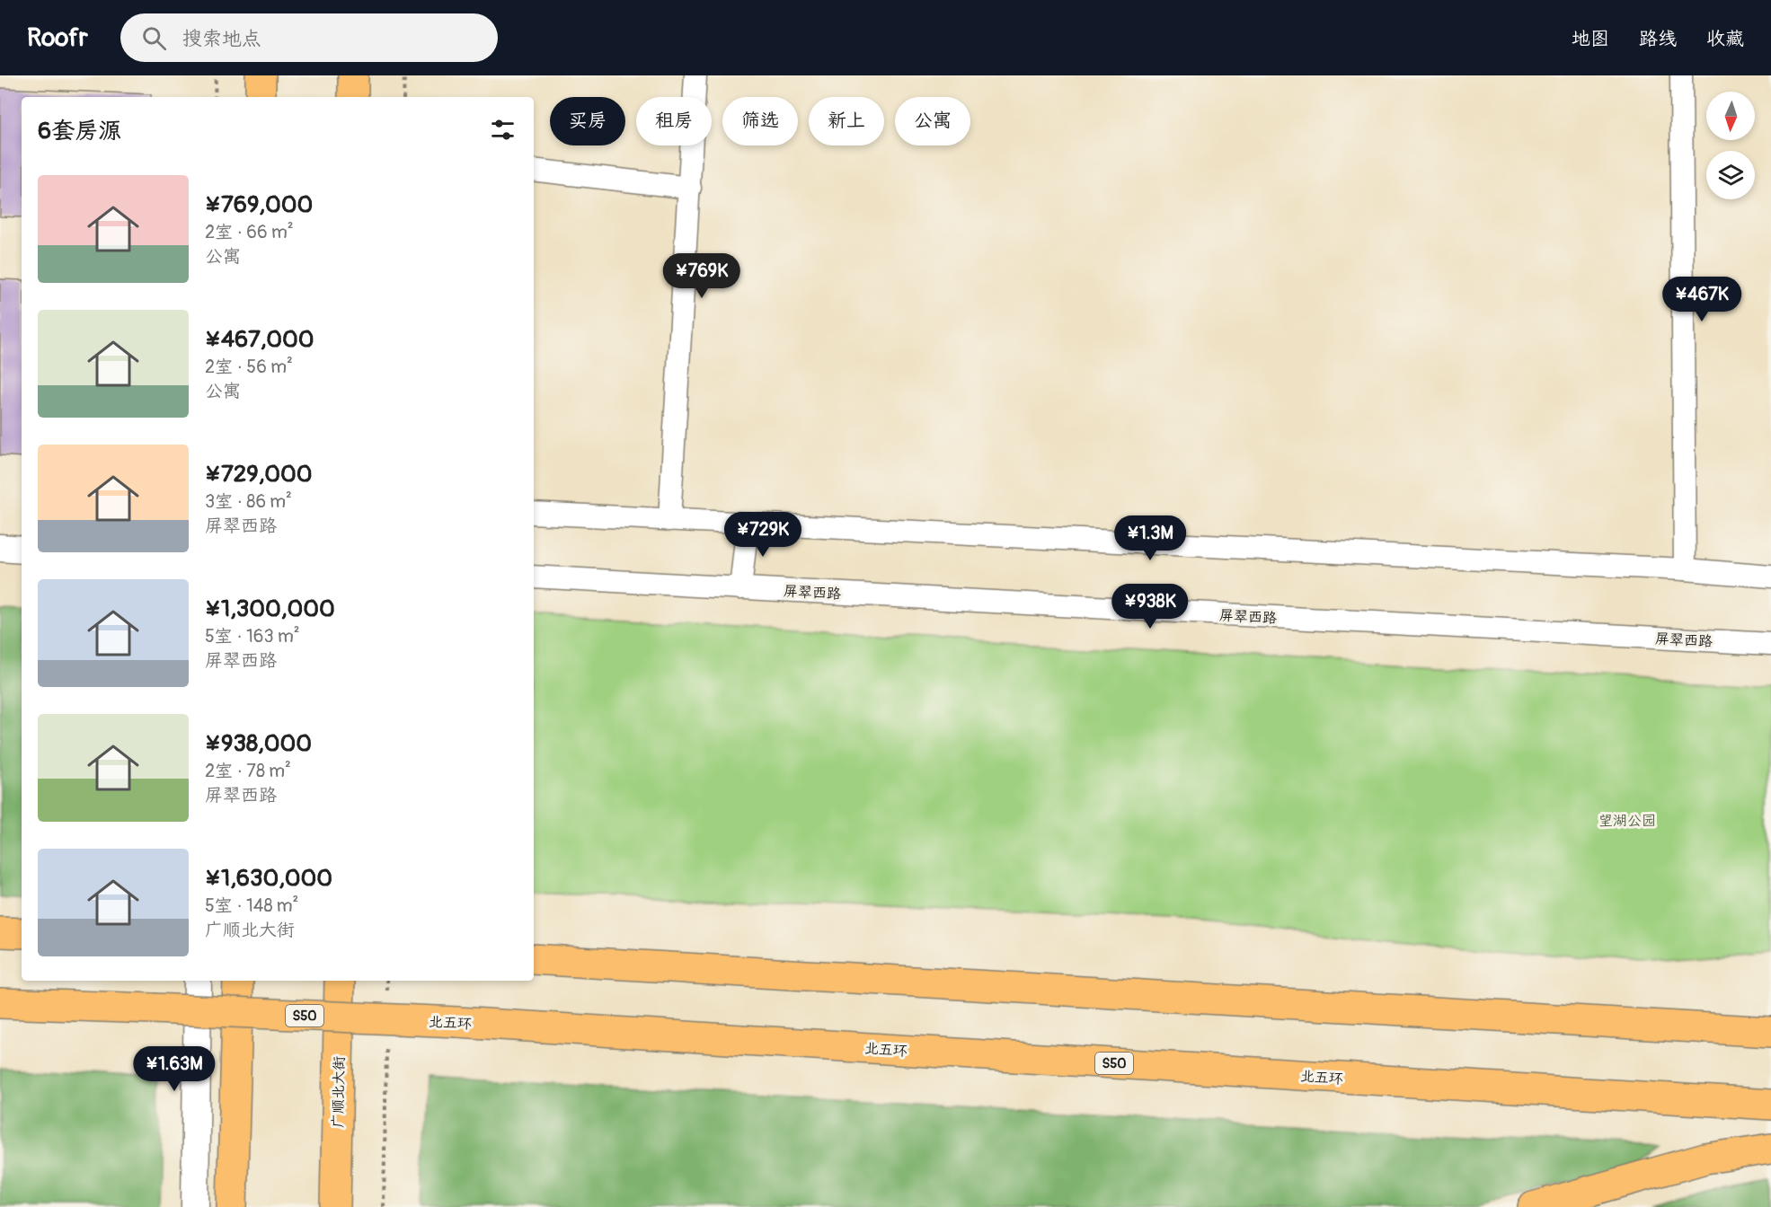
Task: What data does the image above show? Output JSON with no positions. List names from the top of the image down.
{
  "streets": {
    "main road": ["S50", "北五环", "广顺北大街"],
    "street": ["屏翠西路"]
  },
  "parks": ["望湖公园"],
  "north": "bottom",
  "page": {
    "header": "Roofr",
    "search": "搜索地点",
    "nav": ["地图", "路线", "收藏"],
    "chip": [
      "买房",
      "租房",
      "筛选",
      "新上",
      "公寓"
    ],
    "heading": "6套房源",
    "list": [
      {
        "name": "¥769,000",
        "note": "2室 · 66 m² · 公寓"
      },
      {
        "name": "¥467,000",
        "note": "2室 · 56 m² · 公寓"
      },
      {
        "name": "¥729,000",
        "note": "3室 · 86 m² · 屏翠西路"
      },
      {
        "name": "¥1,300,000",
        "note": "5室 · 163 m² · 屏翠西路"
      },
      {
        "name": "¥938,000",
        "note": "2室 · 78 m² · 屏翠西路"
      },
      {
        "name": "¥1,630,000",
        "note": "5室 · 148 m² · 广顺北大街"
      }
    ],
    "price": [
      "¥769K",
      "¥467K",
      "¥729K",
      "¥1.3M",
      "¥938K",
      "¥1.63M"
    ]
  }
}
